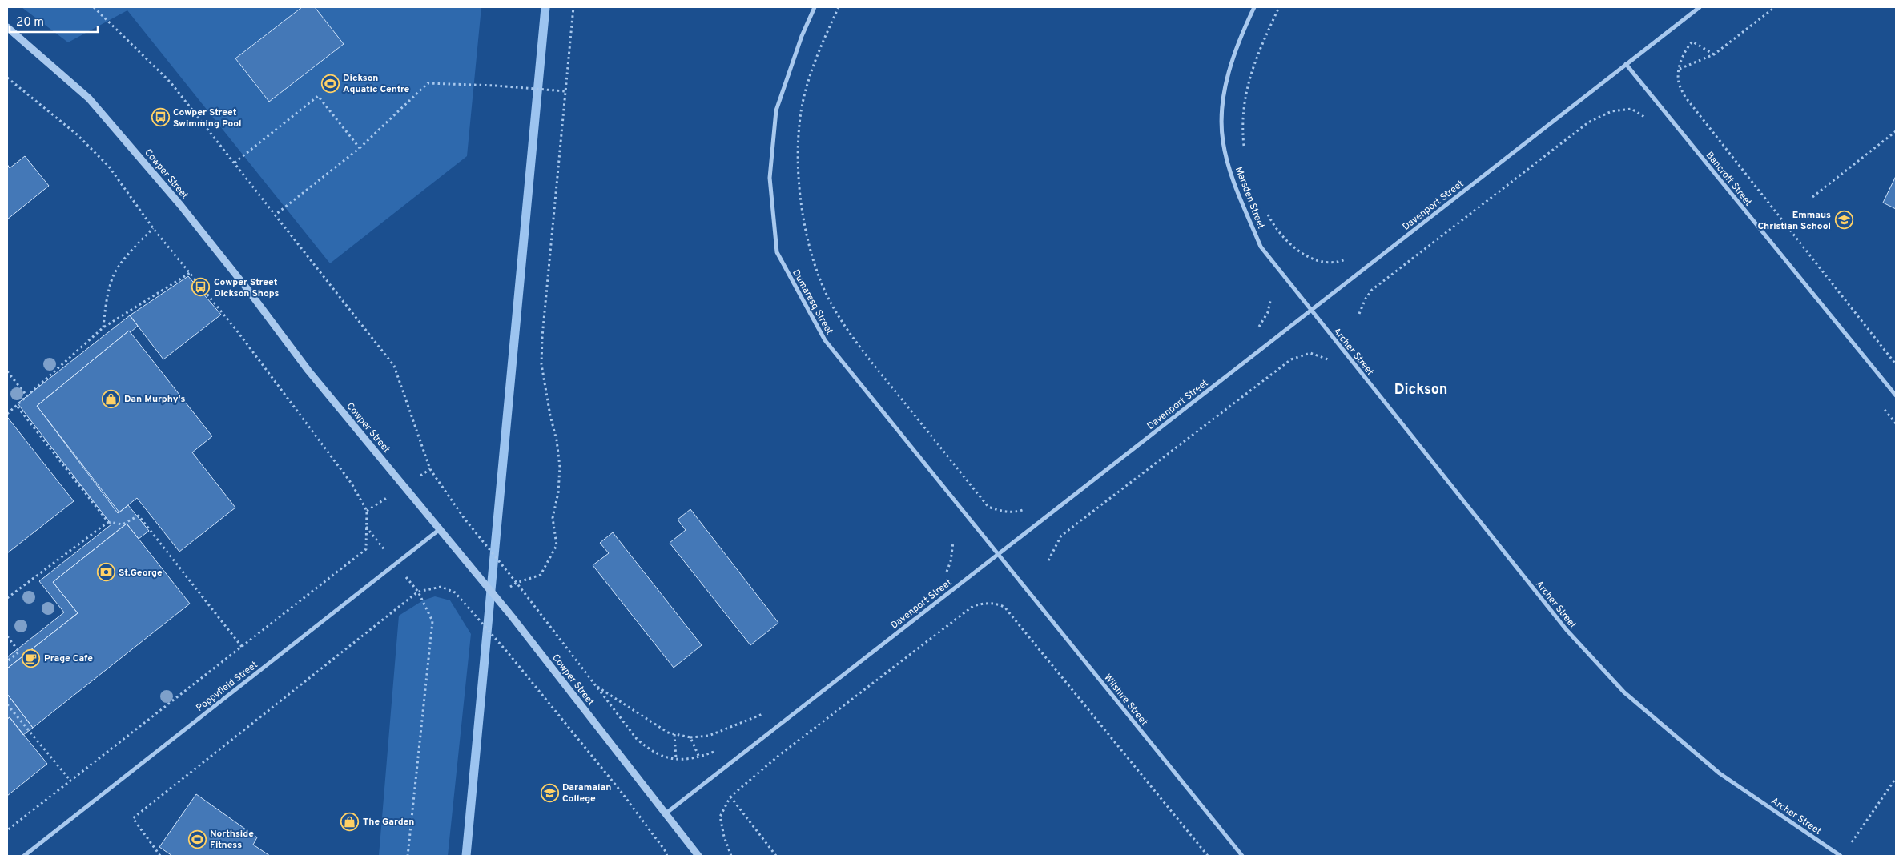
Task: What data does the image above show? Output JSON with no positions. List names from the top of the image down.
{
  "streets": {
    "street": [
      "Cowper Street",
      "Bancroft Street",
      "Marsden Street",
      "Davenport Street",
      "Dumaresq Street",
      "Archer Street",
      "Poppyfield Street",
      "Wilshire Street"
    ]
  },
  "crossings": [
    ["Cowper Street", "Davenport Street"],
    ["Cowper Street", "Poppyfield Street"],
    ["Bancroft Street", "Davenport Street"],
    ["Marsden Street", "Davenport Street"],
    ["Marsden Street", "Archer Street"],
    ["Davenport Street", "Dumaresq Street"],
    ["Davenport Street", "Archer Street"],
    ["Davenport Street", "Wilshire Street"],
    ["Dumaresq Street", "Wilshire Street"]
  ],
  "districts": ["Dickson"],
  "places": {
    "sports": ["Dickson Aquatic Centre", "Northside Fitness"],
    "bus stop": ["Cowper Street Swimming Pool", "Cowper Street Dickson Shops"],
    "school or university": ["Emmaus Christian School", "Daramalan College"],
    "shop": ["Dan Murphy's", "The Garden"],
    "bank": ["St.George"],
    "cafe": ["Prage Cafe"]
  },
  "scale_bar": "20 m"
}
